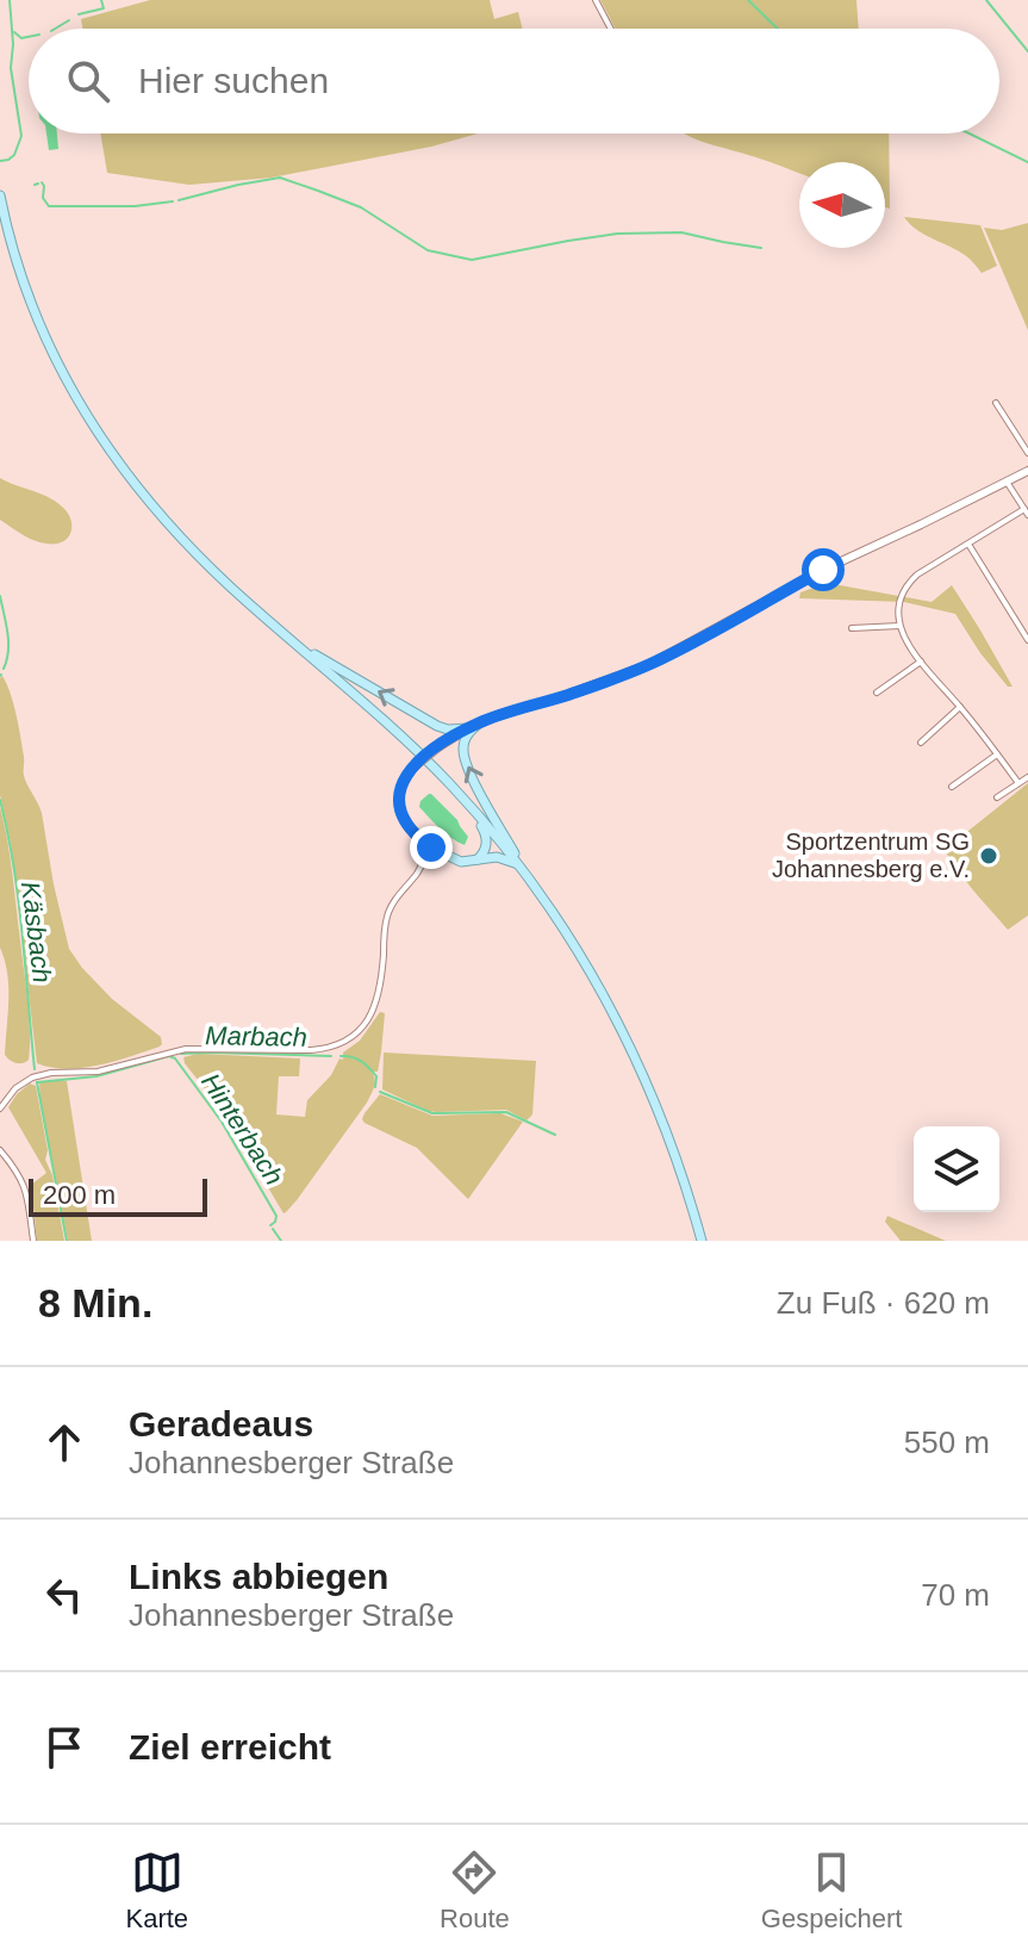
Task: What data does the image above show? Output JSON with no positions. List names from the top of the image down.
{
  "water": ["Käsbach", "Marbach", "Hinterbach"],
  "places": ["Sportzentrum SG Johannesberg e.V."],
  "scale_bar": "200 m",
  "north": "left",
  "page": {
    "search": "Hier suchen",
    "scale": "200 m",
    "heading": ["8 Min.", "Zu Fuß · 620 m"],
    "list": [
      ["Geradeaus", "Johannesberger Straße", "550 m"],
      ["Links abbiegen", "Johannesberger Straße", "70 m"],
      "Ziel erreicht"
    ],
    "nav": ["Karte", "Route", "Gespeichert"]
  }
}
